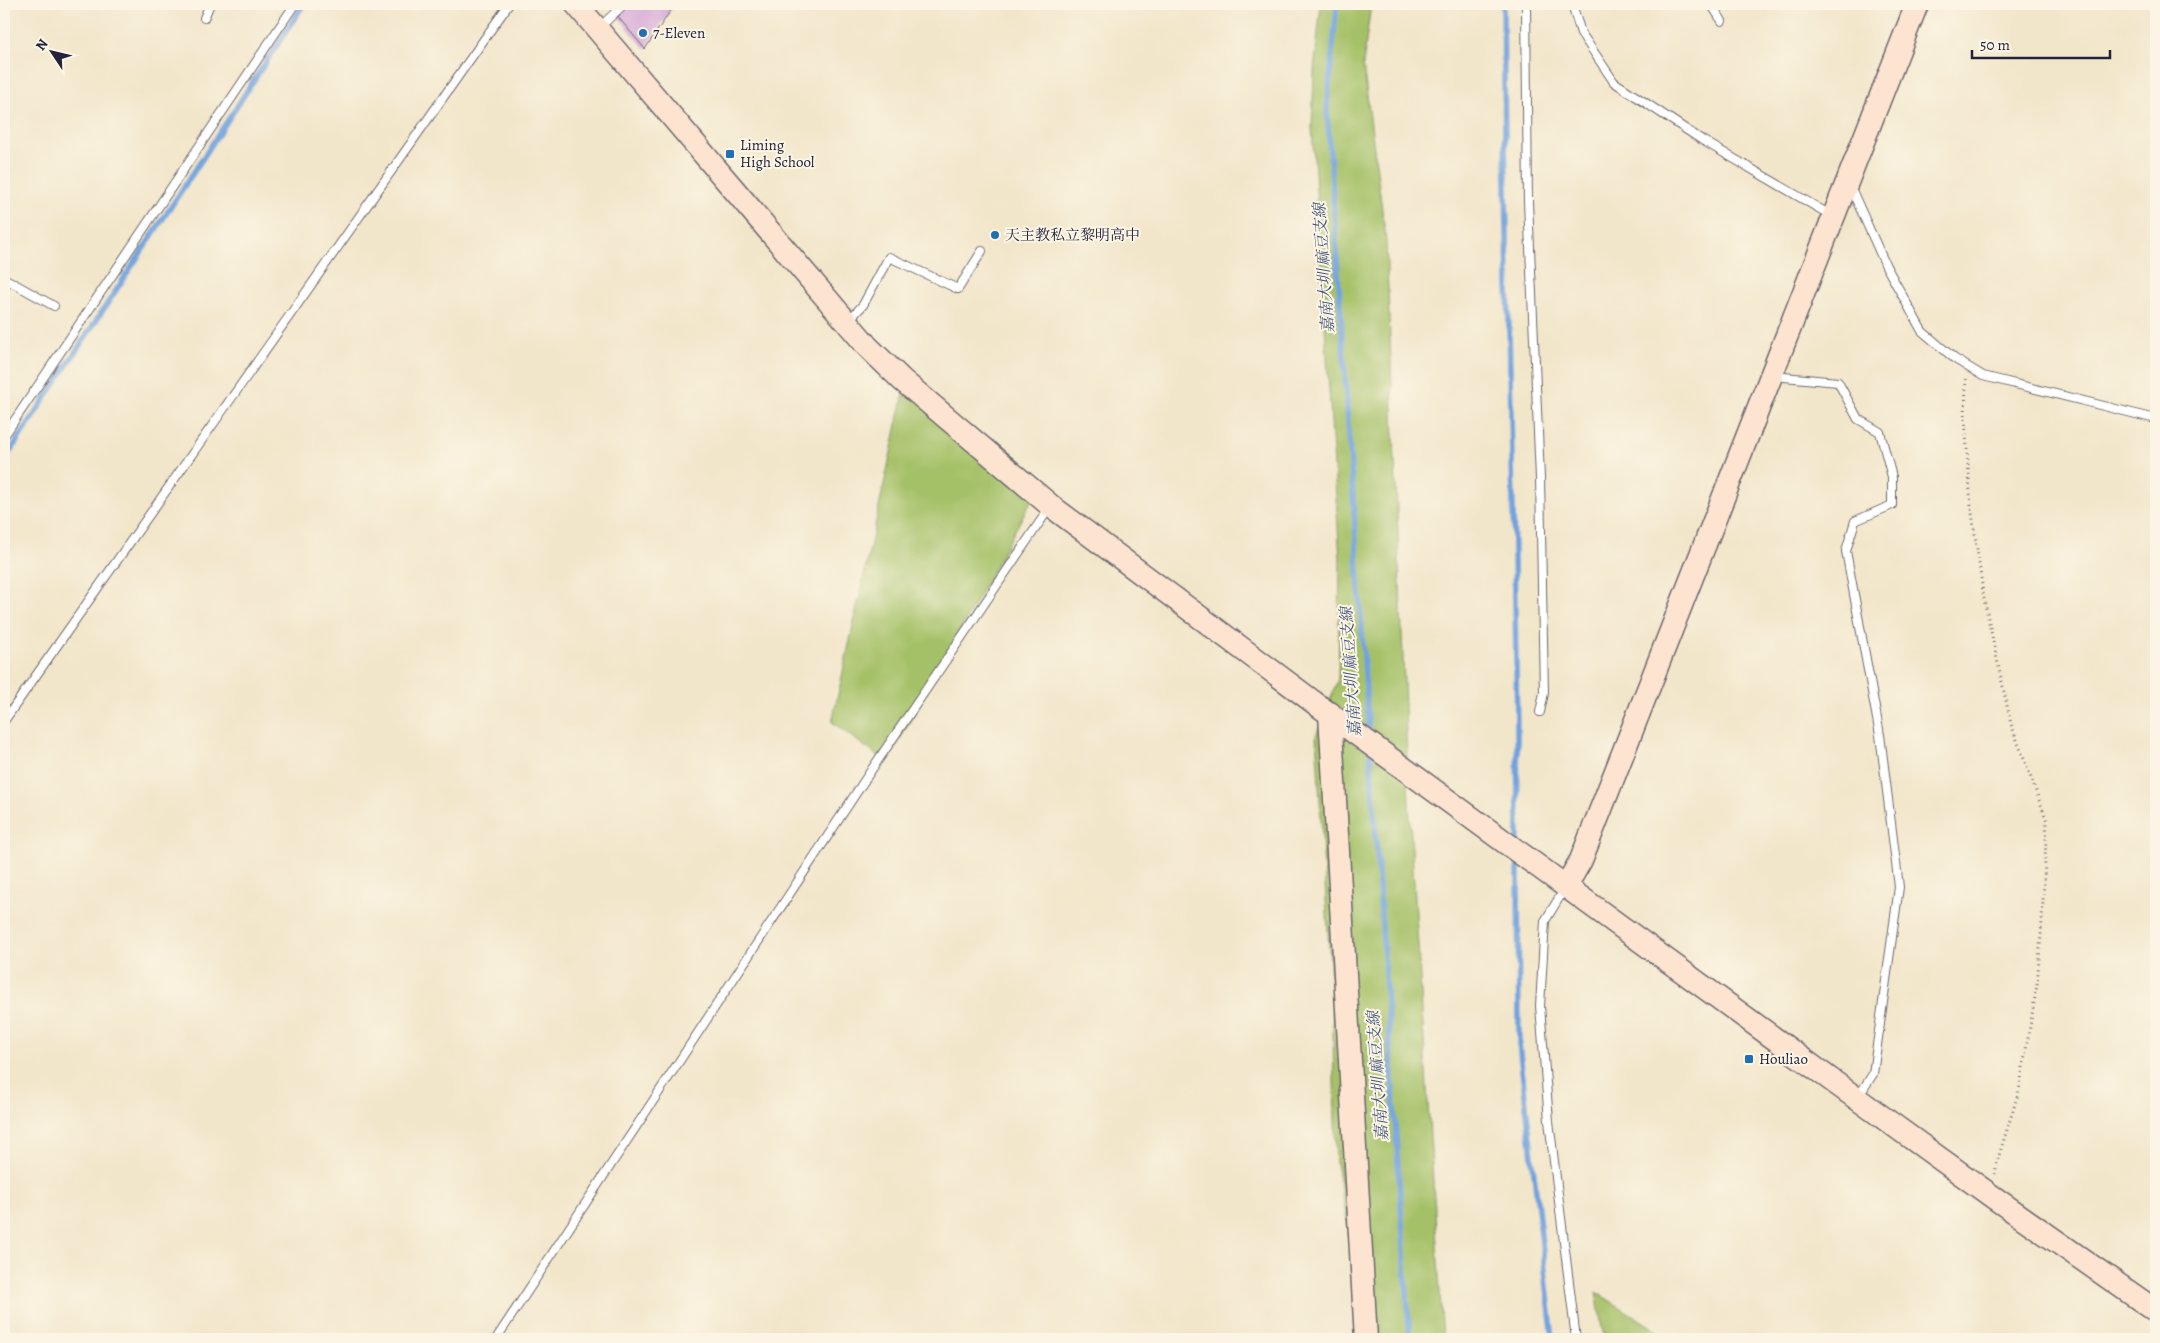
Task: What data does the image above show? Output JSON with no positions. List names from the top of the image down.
{
  "water": ["嘉南大圳 麻豆支線"],
  "places": {
    "other": ["7-Eleven", "天主教私立黎明高中"],
    "transit": ["Liming High School", "Houliao"]
  },
  "scale_bar": "50 m",
  "north": "top left"
}
